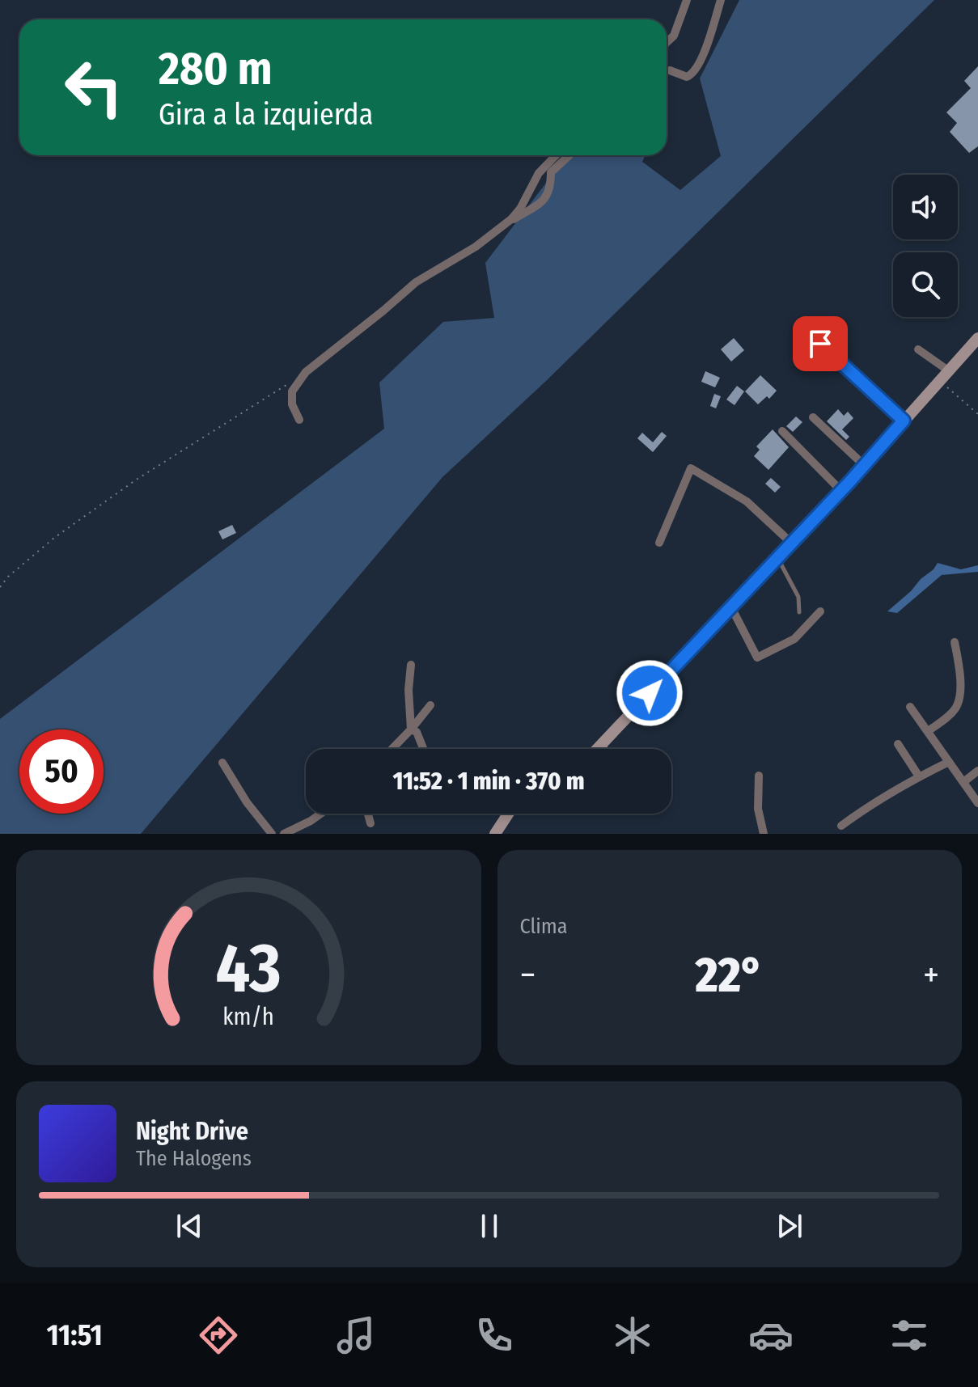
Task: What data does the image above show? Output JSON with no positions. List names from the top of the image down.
{
  "page": {
    "turn": ["280 m", "Gira a la izquierda"],
    "limit": "50",
    "trip": "11:52 · 1 min · 370 m",
    "tile": "Clima",
    "heat": ["−", "22°", "+"],
    "song": ["Night Drive", "The Halogens"],
    "tabs": "11:51",
    "gauge": ["43", "km/h"]
  }
}
